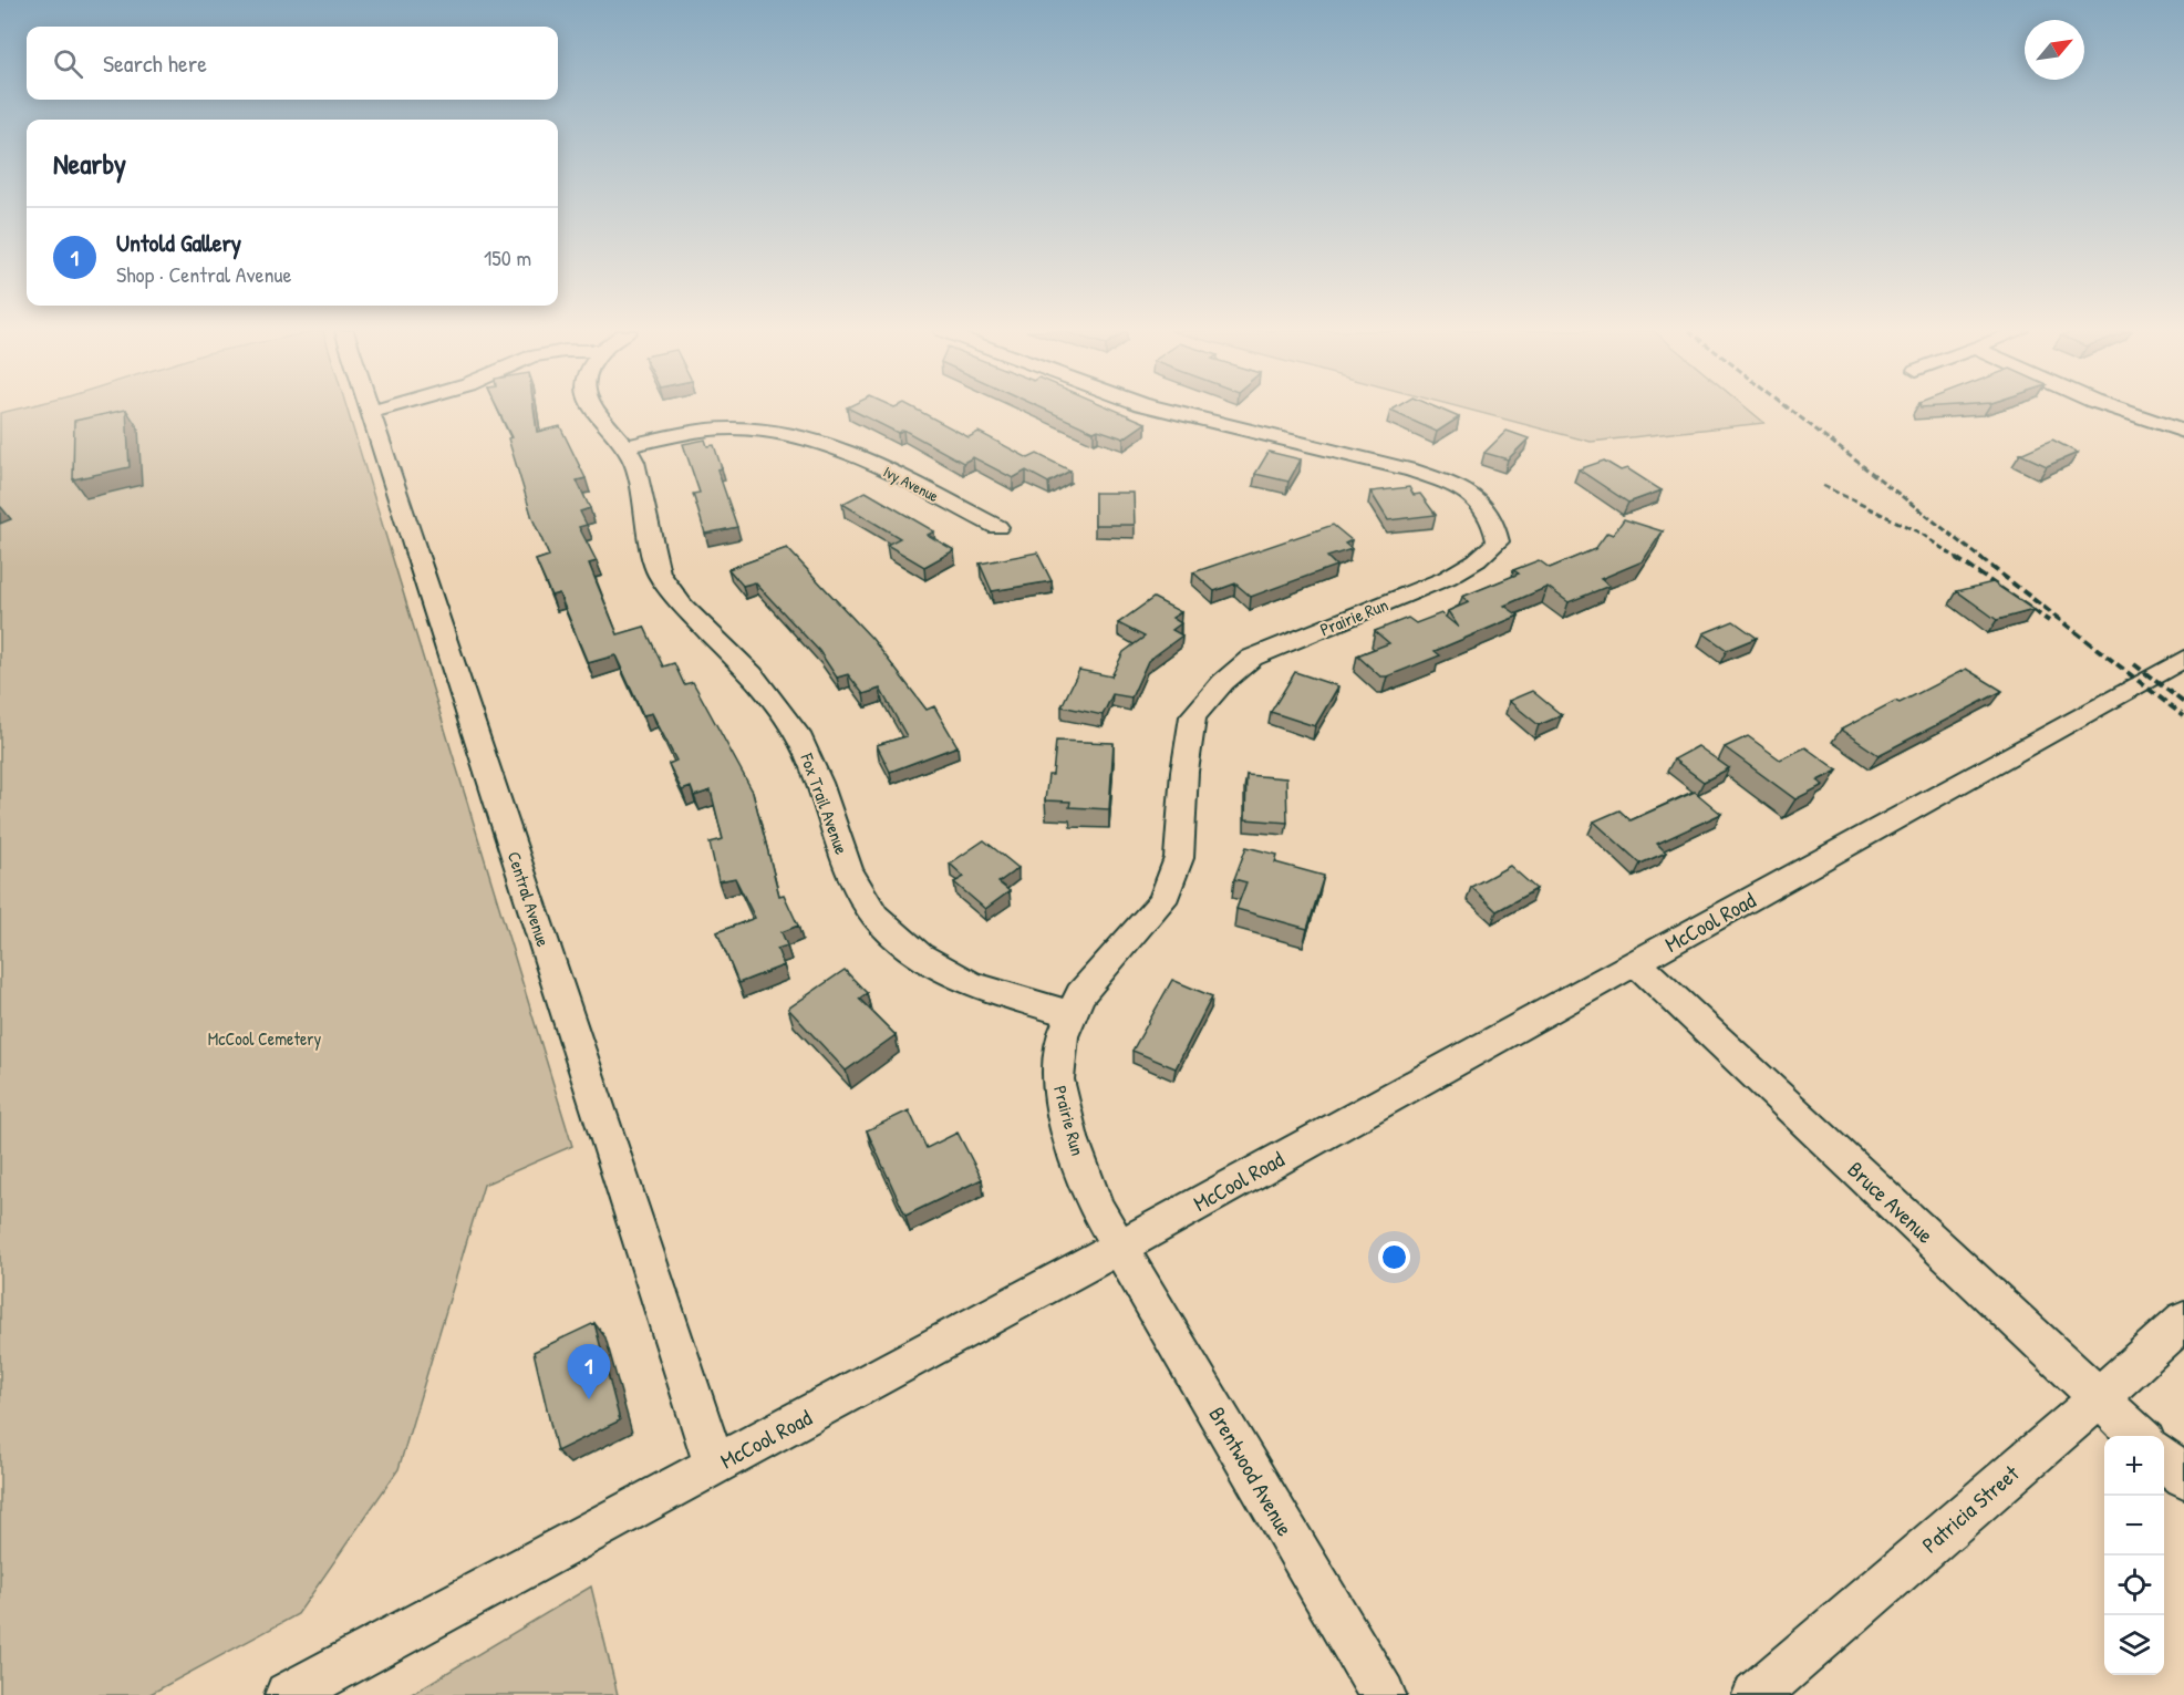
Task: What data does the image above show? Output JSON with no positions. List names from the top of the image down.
{
  "streets": {
    "street": [
      "Ivy Avenue",
      "Prairie Run",
      "Fox Trail Avenue",
      "Central Avenue",
      "McCool Road",
      "Bruce Avenue",
      "Brentwood Avenue",
      "Patricia Street"
    ]
  },
  "crossings": [
    ["Ivy Avenue", "Fox Trail Avenue"],
    ["Prairie Run", "Fox Trail Avenue"],
    ["Prairie Run", "McCool Road"],
    ["Prairie Run", "Brentwood Avenue"],
    ["Central Avenue", "McCool Road"],
    ["McCool Road", "Bruce Avenue"],
    ["McCool Road", "Brentwood Avenue"],
    ["Bruce Avenue", "Patricia Street"]
  ],
  "parks": ["McCool Cemetery"],
  "north": "top right",
  "page": {
    "search": "Search here",
    "heading": "Nearby",
    "list": [
      {
        "mark": "1",
        "name": "Untold Gallery",
        "note": "Shop · Central Avenue",
        "value": "150 m"
      }
    ],
    "pins": "1",
    "map_buttons": ["+", "−"]
  }
}
